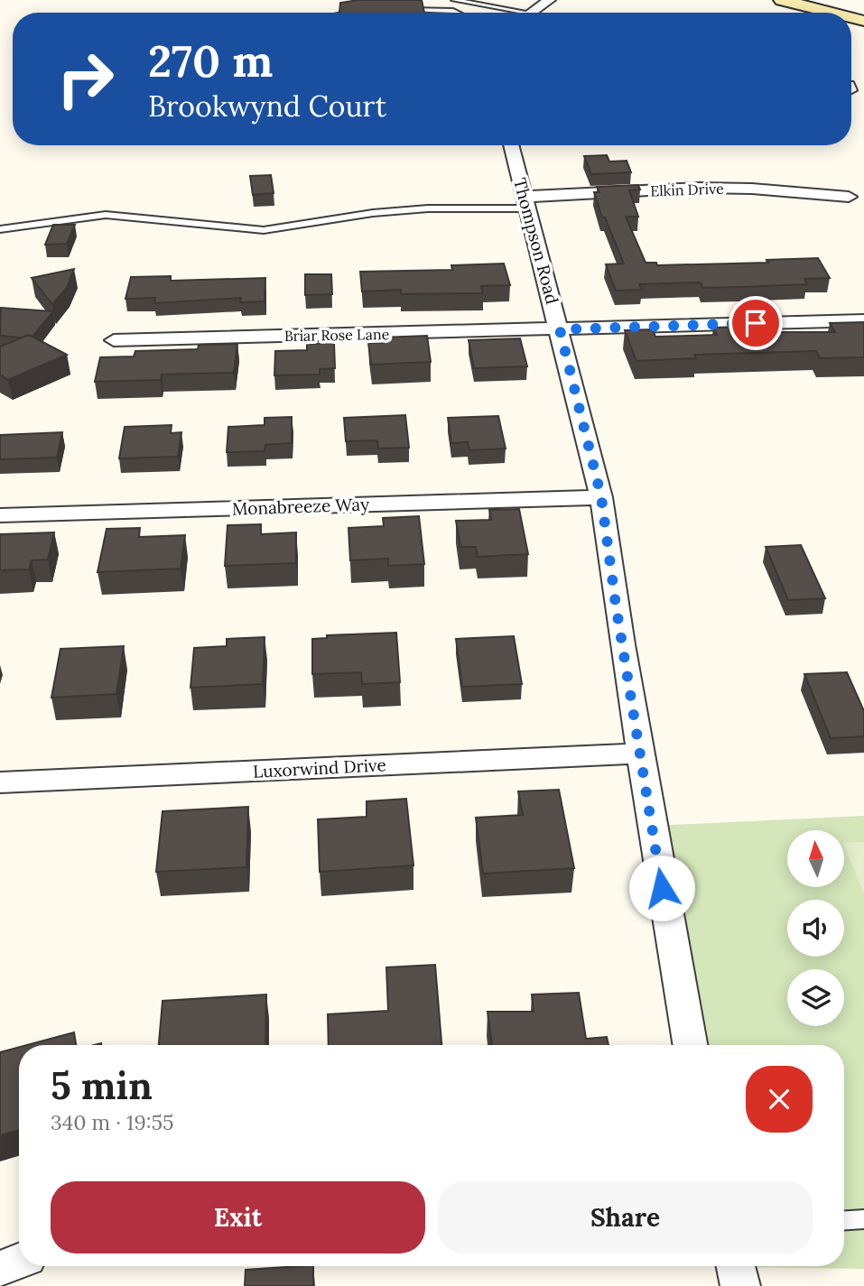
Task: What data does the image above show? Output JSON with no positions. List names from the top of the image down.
{
  "streets": {
    "street": [
      "Elkin Drive",
      "Thompson Road",
      "Briar Rose Lane",
      "Monabreeze Way",
      "Luxorwind Drive"
    ]
  },
  "crossings": [
    ["Elkin Drive", "Thompson Road"],
    ["Thompson Road", "Briar Rose Lane"],
    ["Thompson Road", "Monabreeze Way"],
    ["Thompson Road", "Luxorwind Drive"]
  ],
  "north": "top",
  "page": {
    "turn": ["270 m", "Brookwynd Court"],
    "heading": ["5 min", "340 m · 19:55"],
    "buttons": ["Exit", "Share"]
  }
}
